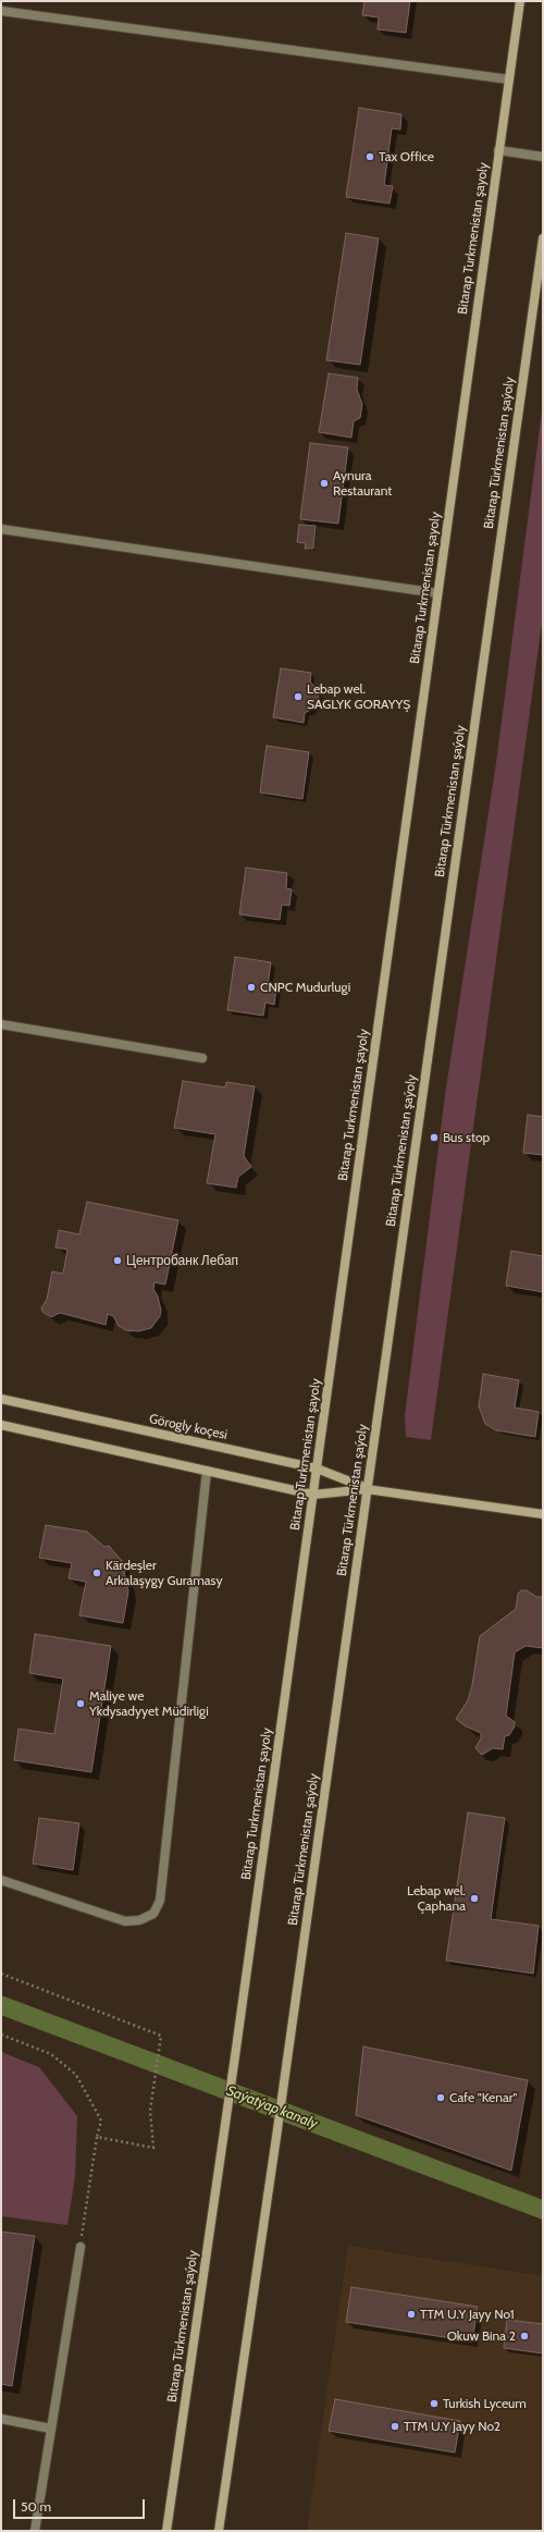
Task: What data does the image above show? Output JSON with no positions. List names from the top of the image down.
{
  "streets": {
    "main road": ["Bitarap Turkmenistan şayoly", "Bitarap Türkmenistan şaýoly", "Görogly koçesi"]
  },
  "crossings": [
    ["Bitarap Turkmenistan şayoly", "Bitarap Türkmenistan şaýoly"],
    ["Bitarap Turkmenistan şayoly", "Görogly koçesi"],
    ["Bitarap Türkmenistan şaýoly", "Görogly koçesi"]
  ],
  "water": ["Saýatýap kanaly"],
  "places": [
    "Tax Office",
    "Aynura Restaurant",
    "Lebap wel. SAGLYK GORAYYŞ",
    "CNPC Mudurlugi",
    "Bus stop",
    "Центробанк Лебап",
    "Kärdeşler Arkalaşygy Guramasy",
    "Maliye we Ykdysadyyet Müdirligi",
    "Lebap wel. Çaphana",
    "Cafe \"Kenar\"",
    "TTM U.Y Jayy No1",
    "Okuw Bina 2",
    "Turkish Lyceum",
    "TTM U.Y Jayy No2"
  ],
  "scale_bar": "50 m"
}
